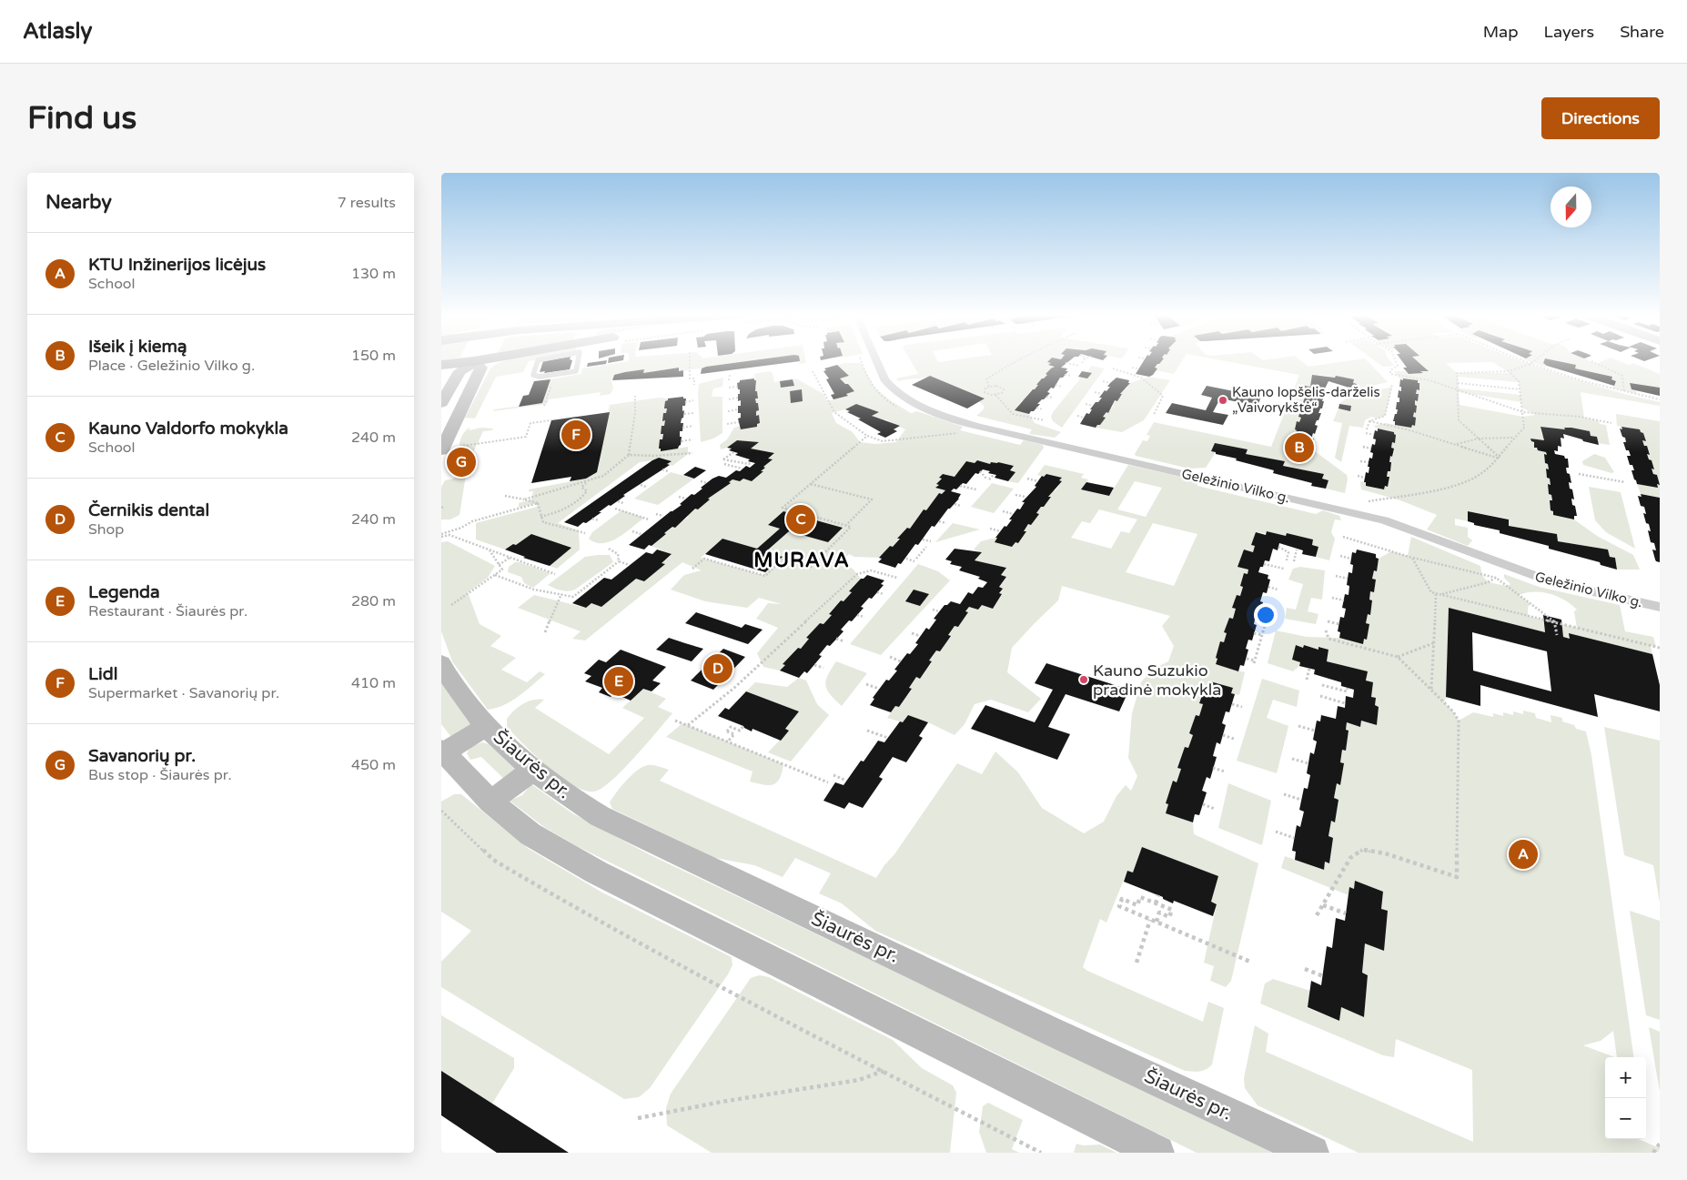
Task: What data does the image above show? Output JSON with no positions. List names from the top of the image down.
{
  "streets": {
    "main road": ["Šiaurės pr."],
    "street": ["Geležinio Vilko g."]
  },
  "districts": ["MURAVA"],
  "places": ["Kauno lopšelis-darželis „Vaivorykštė“", "Kauno Suzukio pradinė mokykla"],
  "north": "bottom",
  "page": {
    "header": "Atlasly",
    "nav": ["Map", "Layers", "Share"],
    "buttons": "Directions",
    "title": "Find us",
    "heading": ["Nearby", "7 results"],
    "list": [
      {
        "mark": "A",
        "name": "KTU Inžinerijos licėjus",
        "note": "School",
        "value": "130 m"
      },
      {
        "mark": "B",
        "name": "Išeik į kiemą",
        "note": "Place · Geležinio Vilko g.",
        "value": "150 m"
      },
      {
        "mark": "C",
        "name": "Kauno Valdorfo mokykla",
        "note": "School",
        "value": "240 m"
      },
      {
        "mark": "D",
        "name": "Černikis dental",
        "note": "Shop",
        "value": "240 m"
      },
      {
        "mark": "E",
        "name": "Legenda",
        "note": "Restaurant · Šiaurės pr.",
        "value": "280 m"
      },
      {
        "mark": "F",
        "name": "Lidl",
        "note": "Supermarket · Savanorių pr.",
        "value": "410 m"
      },
      {
        "mark": "G",
        "name": "Savanorių pr.",
        "note": "Bus stop · Šiaurės pr.",
        "value": "450 m"
      }
    ],
    "pins": [
      "F",
      "B",
      "G",
      "C",
      "D",
      "E",
      "A"
    ],
    "map_buttons": ["+", "−"]
  }
}
